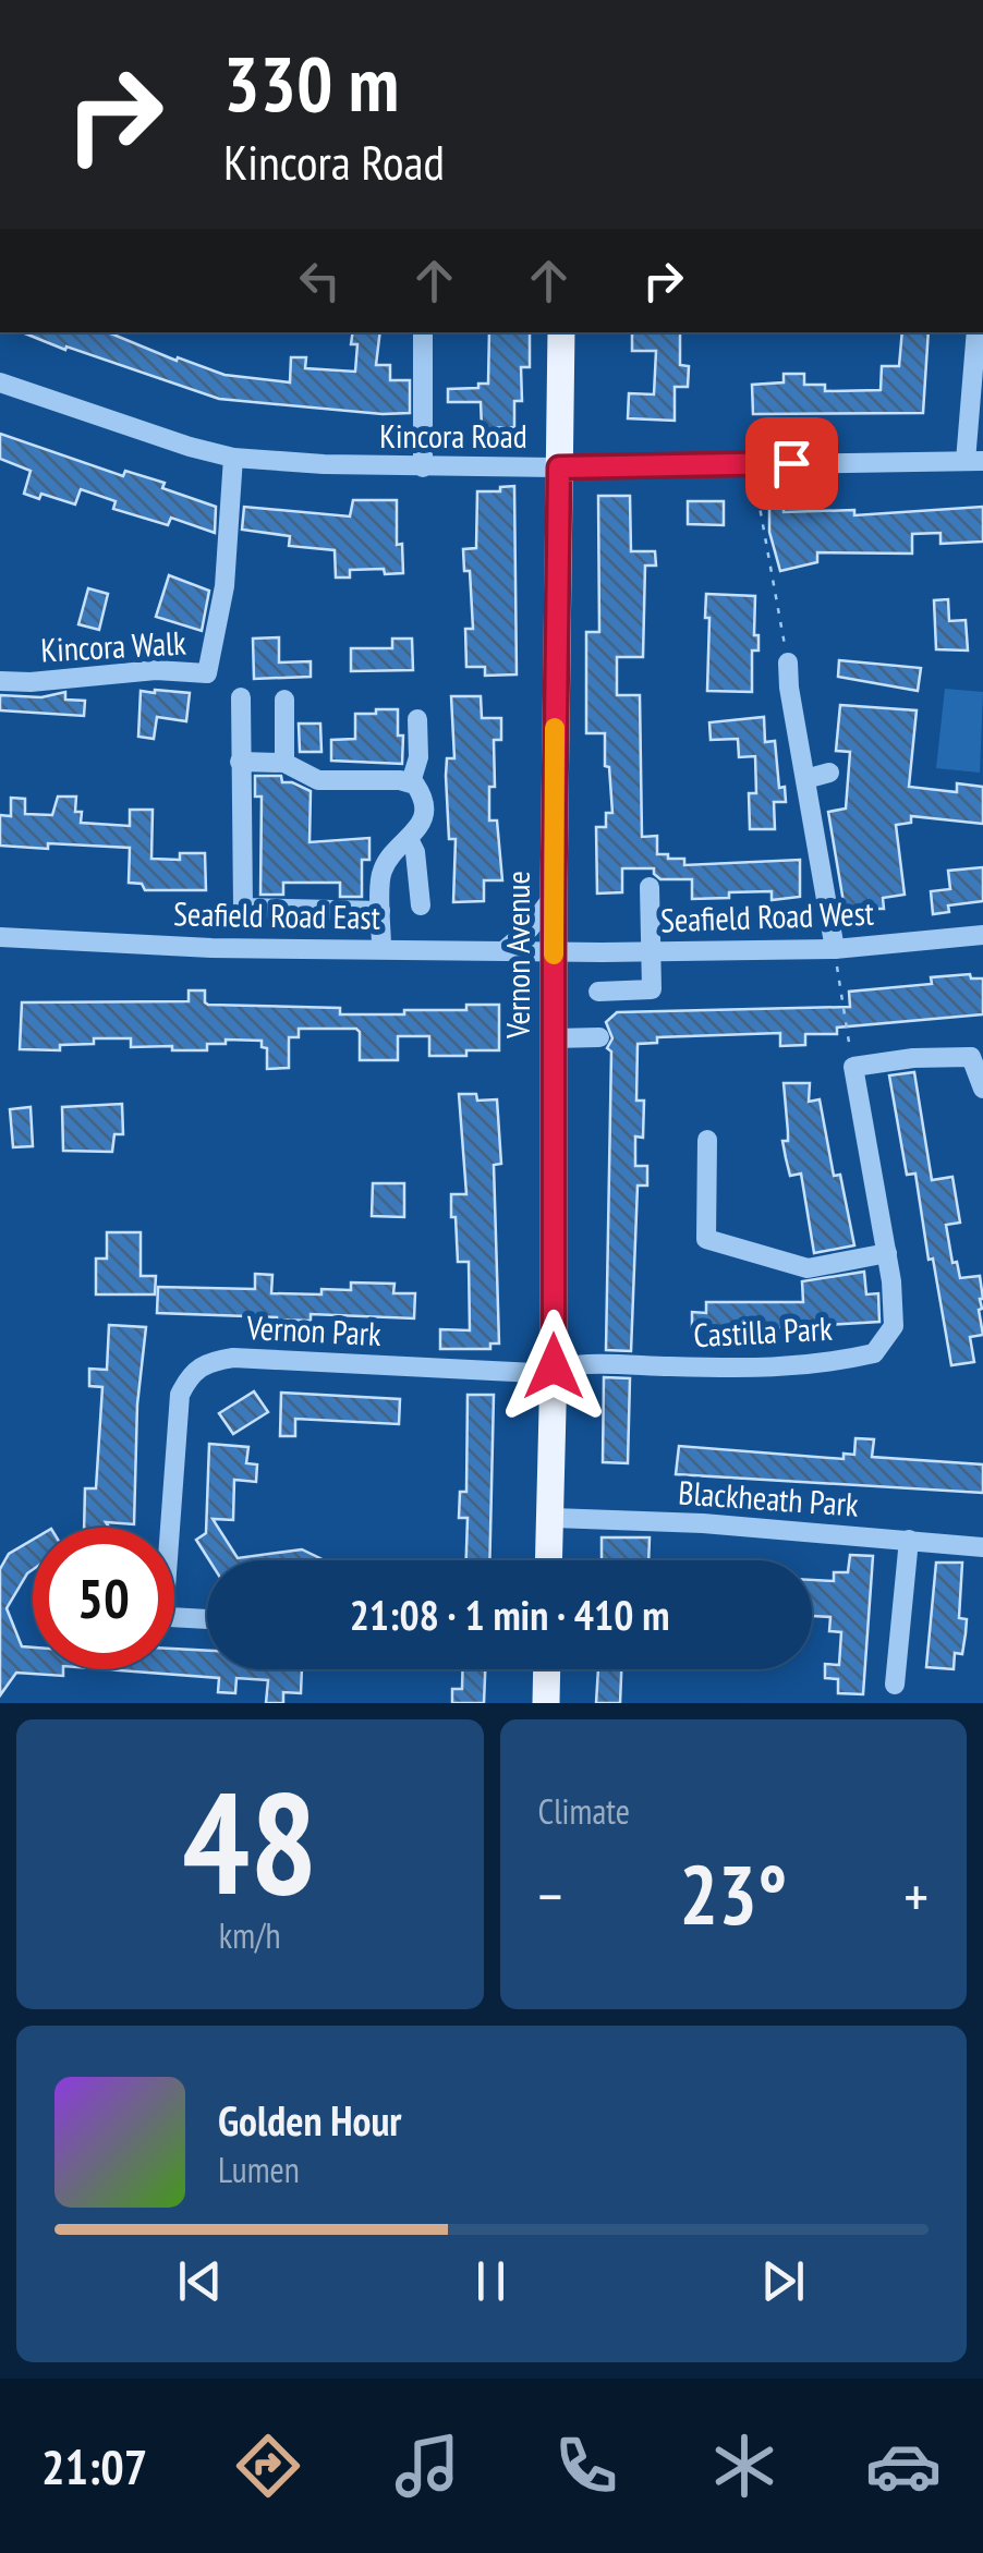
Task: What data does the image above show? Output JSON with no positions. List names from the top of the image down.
{
  "streets": {
    "main road": ["Vernon Avenue"],
    "street": [
      "Kincora Road",
      "Kincora Walk",
      "Seafield Road East",
      "Seafield Road West",
      "Vernon Park",
      "Castilla Park",
      "Blackheath Park"
    ]
  },
  "crossings": [
    ["Kincora Road", "Kincora Walk"],
    ["Kincora Road", "Vernon Avenue"],
    ["Seafield Road East", "Seafield Road West"],
    ["Seafield Road East", "Vernon Avenue"],
    ["Seafield Road West", "Vernon Avenue"],
    ["Vernon Avenue", "Vernon Park"],
    ["Vernon Avenue", "Castilla Park"],
    ["Vernon Avenue", "Blackheath Park"],
    ["Vernon Park", "Castilla Park"]
  ],
  "page": {
    "turn": ["330 m", "Kincora Road"],
    "limit": "50",
    "trip": "21:08 · 1 min · 410 m",
    "tile": [
      ["48", "km/h"],
      "Climate"
    ],
    "heat": ["−", "23°", "+"],
    "song": ["Golden Hour", "Lumen"],
    "tabs": "21:07"
  }
}
